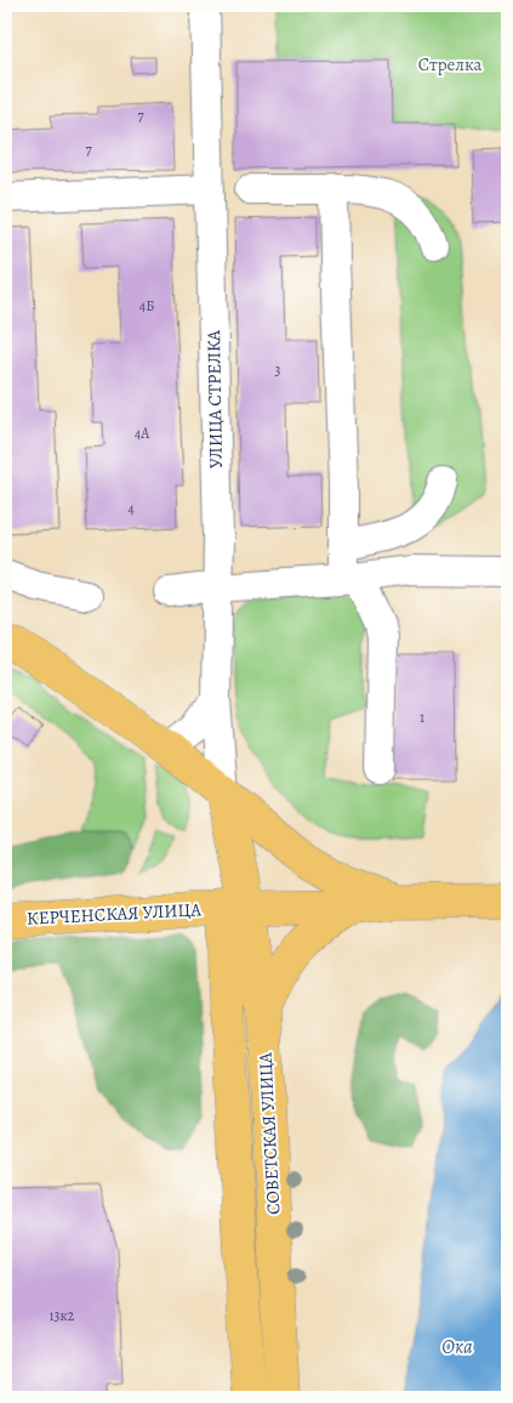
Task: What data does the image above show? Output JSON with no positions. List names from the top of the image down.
{
  "streets": {
    "main road": ["КЕРЧЕНСКАЯ УЛИЦА", "СОВЕТСКАЯ УЛИЦА"],
    "street": ["УЛИЦА СТРЕЛКА"]
  },
  "crossings": [
    ["КЕРЧЕНСКАЯ УЛИЦА", "СОВЕТСКАЯ УЛИЦА"]
  ],
  "water": ["Ока"],
  "parks": ["Стрелка"],
  "house_numbers": [
    "7",
    "7",
    "4Б",
    "3",
    "4А",
    "4",
    "1",
    "13к2"
  ]
}
